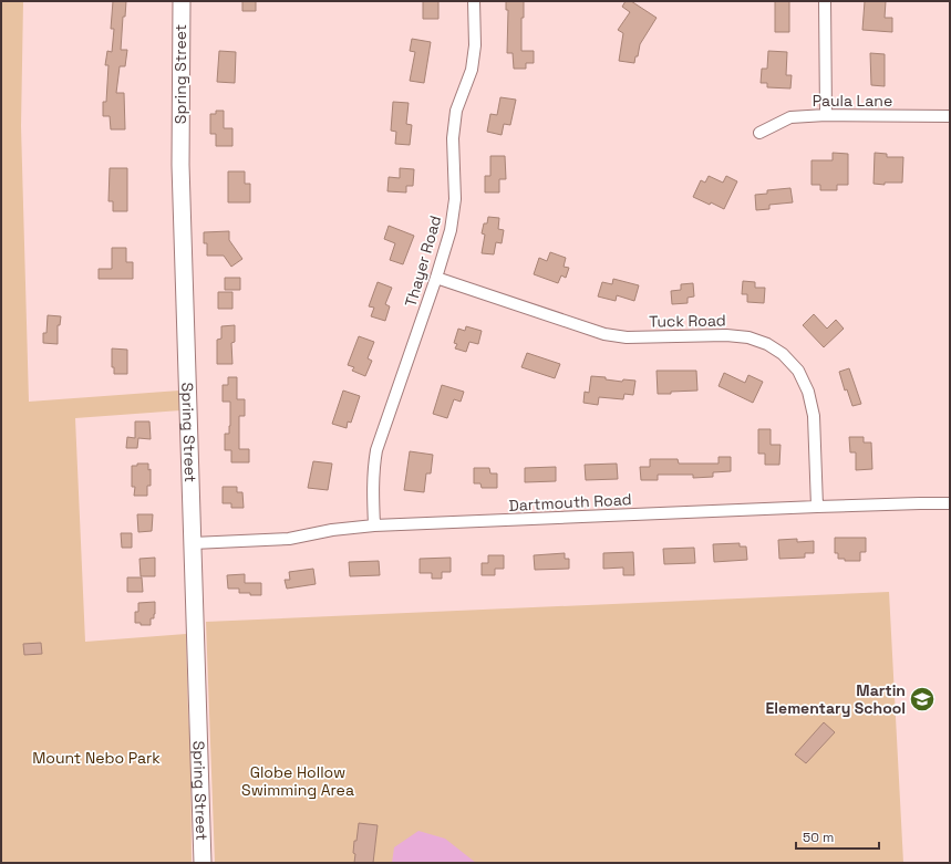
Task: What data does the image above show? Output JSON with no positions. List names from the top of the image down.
{
  "streets": {
    "street": [
      "Spring Street",
      "Paula Lane",
      "Thayer Road",
      "Tuck Road",
      "Dartmouth Road"
    ]
  },
  "crossings": [
    ["Spring Street", "Dartmouth Road"],
    ["Thayer Road", "Tuck Road"],
    ["Thayer Road", "Dartmouth Road"],
    ["Tuck Road", "Dartmouth Road"]
  ],
  "parks": ["Mount Nebo Park", "Globe Hollow Swimming Area"],
  "places": {
    "school or university": ["Martin Elementary School"]
  },
  "scale_bar": "50 m"
}
